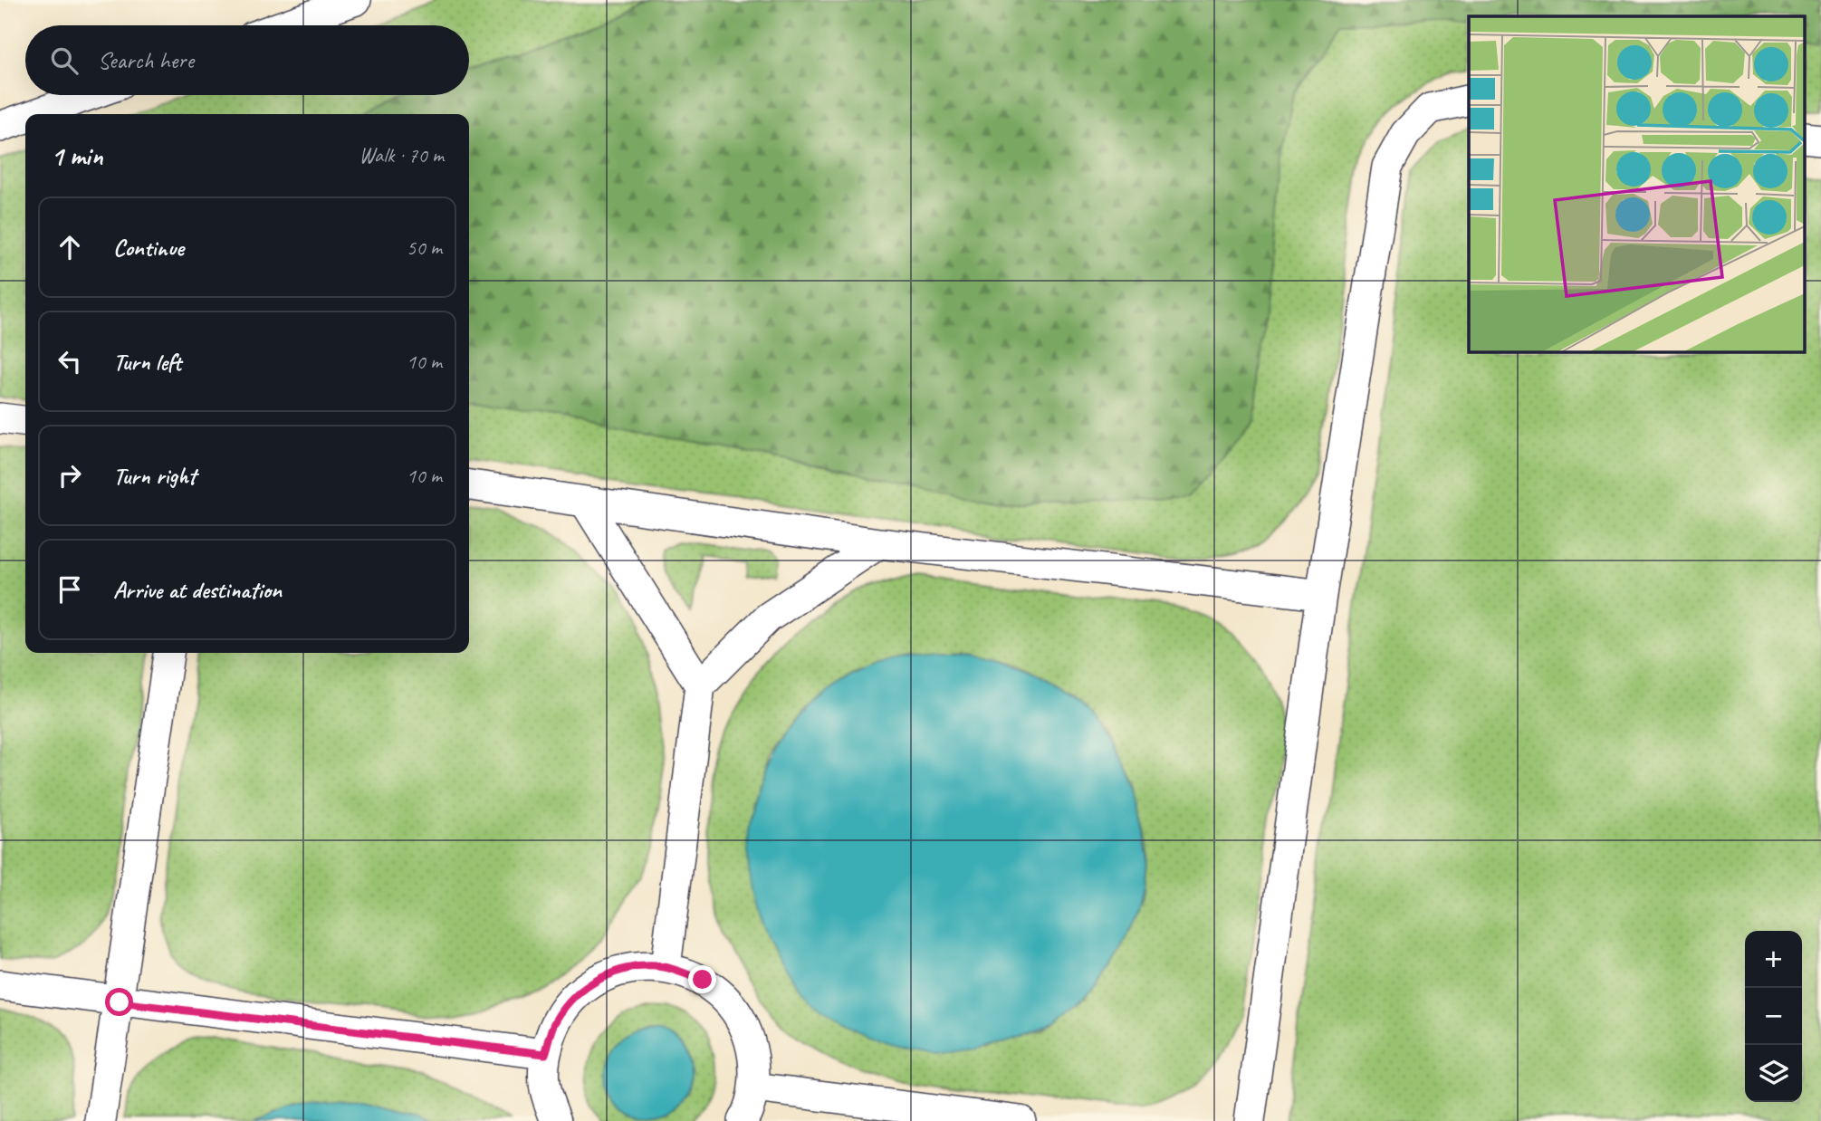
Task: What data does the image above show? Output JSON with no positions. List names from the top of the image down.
{
  "page": {
    "search": "Search here",
    "heading": ["1 min", "Walk · 70 m"],
    "list": [
      ["Continue", "50 m"],
      ["Turn left", "10 m"],
      ["Turn right", "10 m"],
      "Arrive at destination"
    ],
    "map_buttons": ["+", "−"]
  }
}
